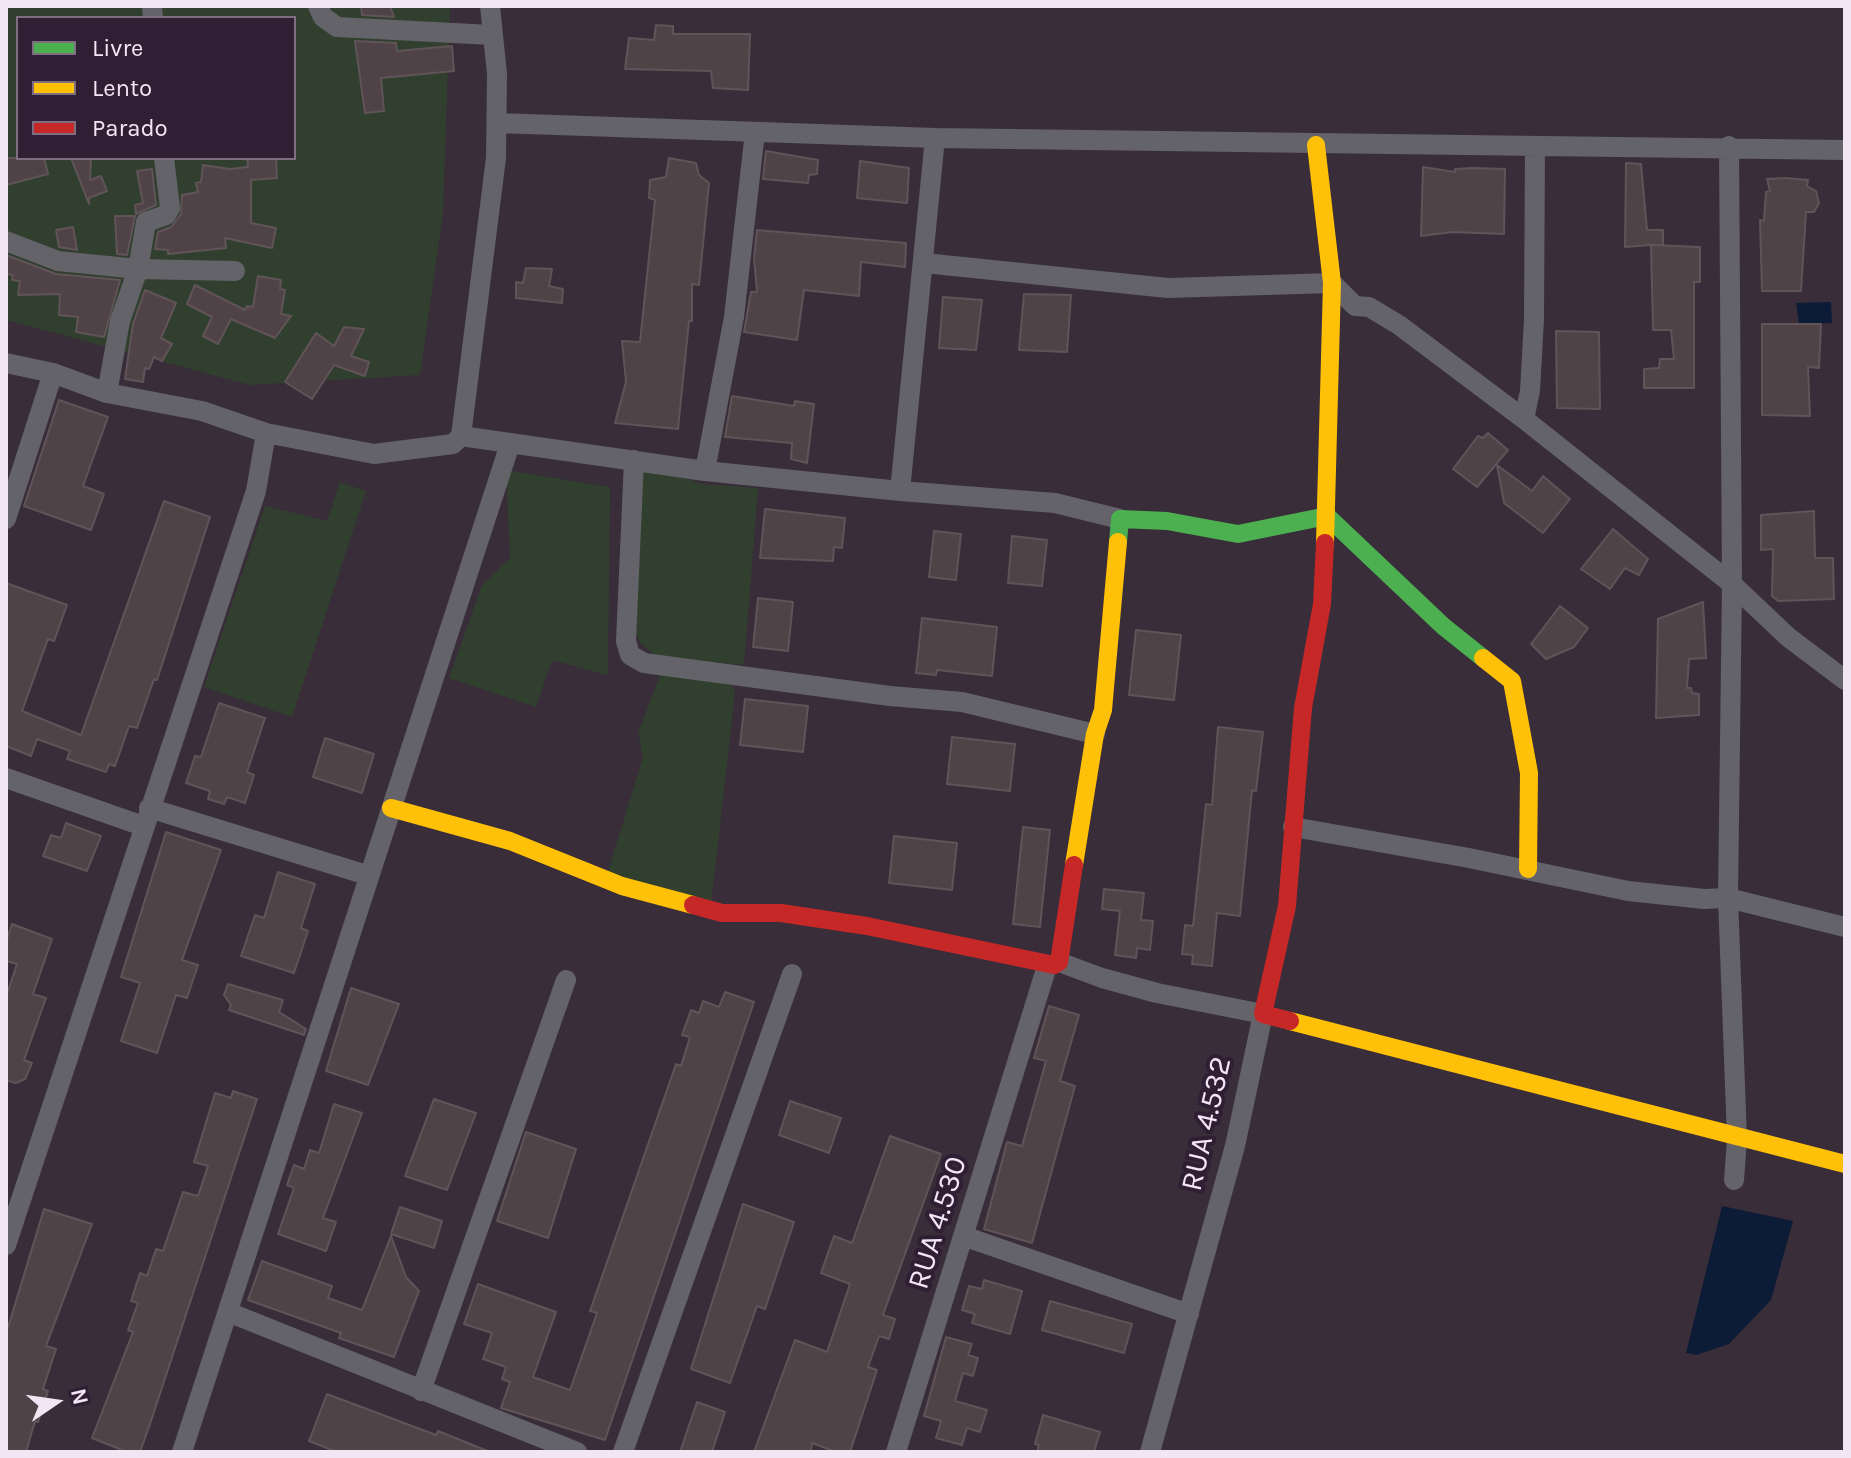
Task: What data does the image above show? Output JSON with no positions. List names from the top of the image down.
{
  "streets": {
    "street": ["RUA 4.532", "RUA 4.530"]
  },
  "legend": ["Livre", "Lento", "Parado"],
  "north": "right"
}
